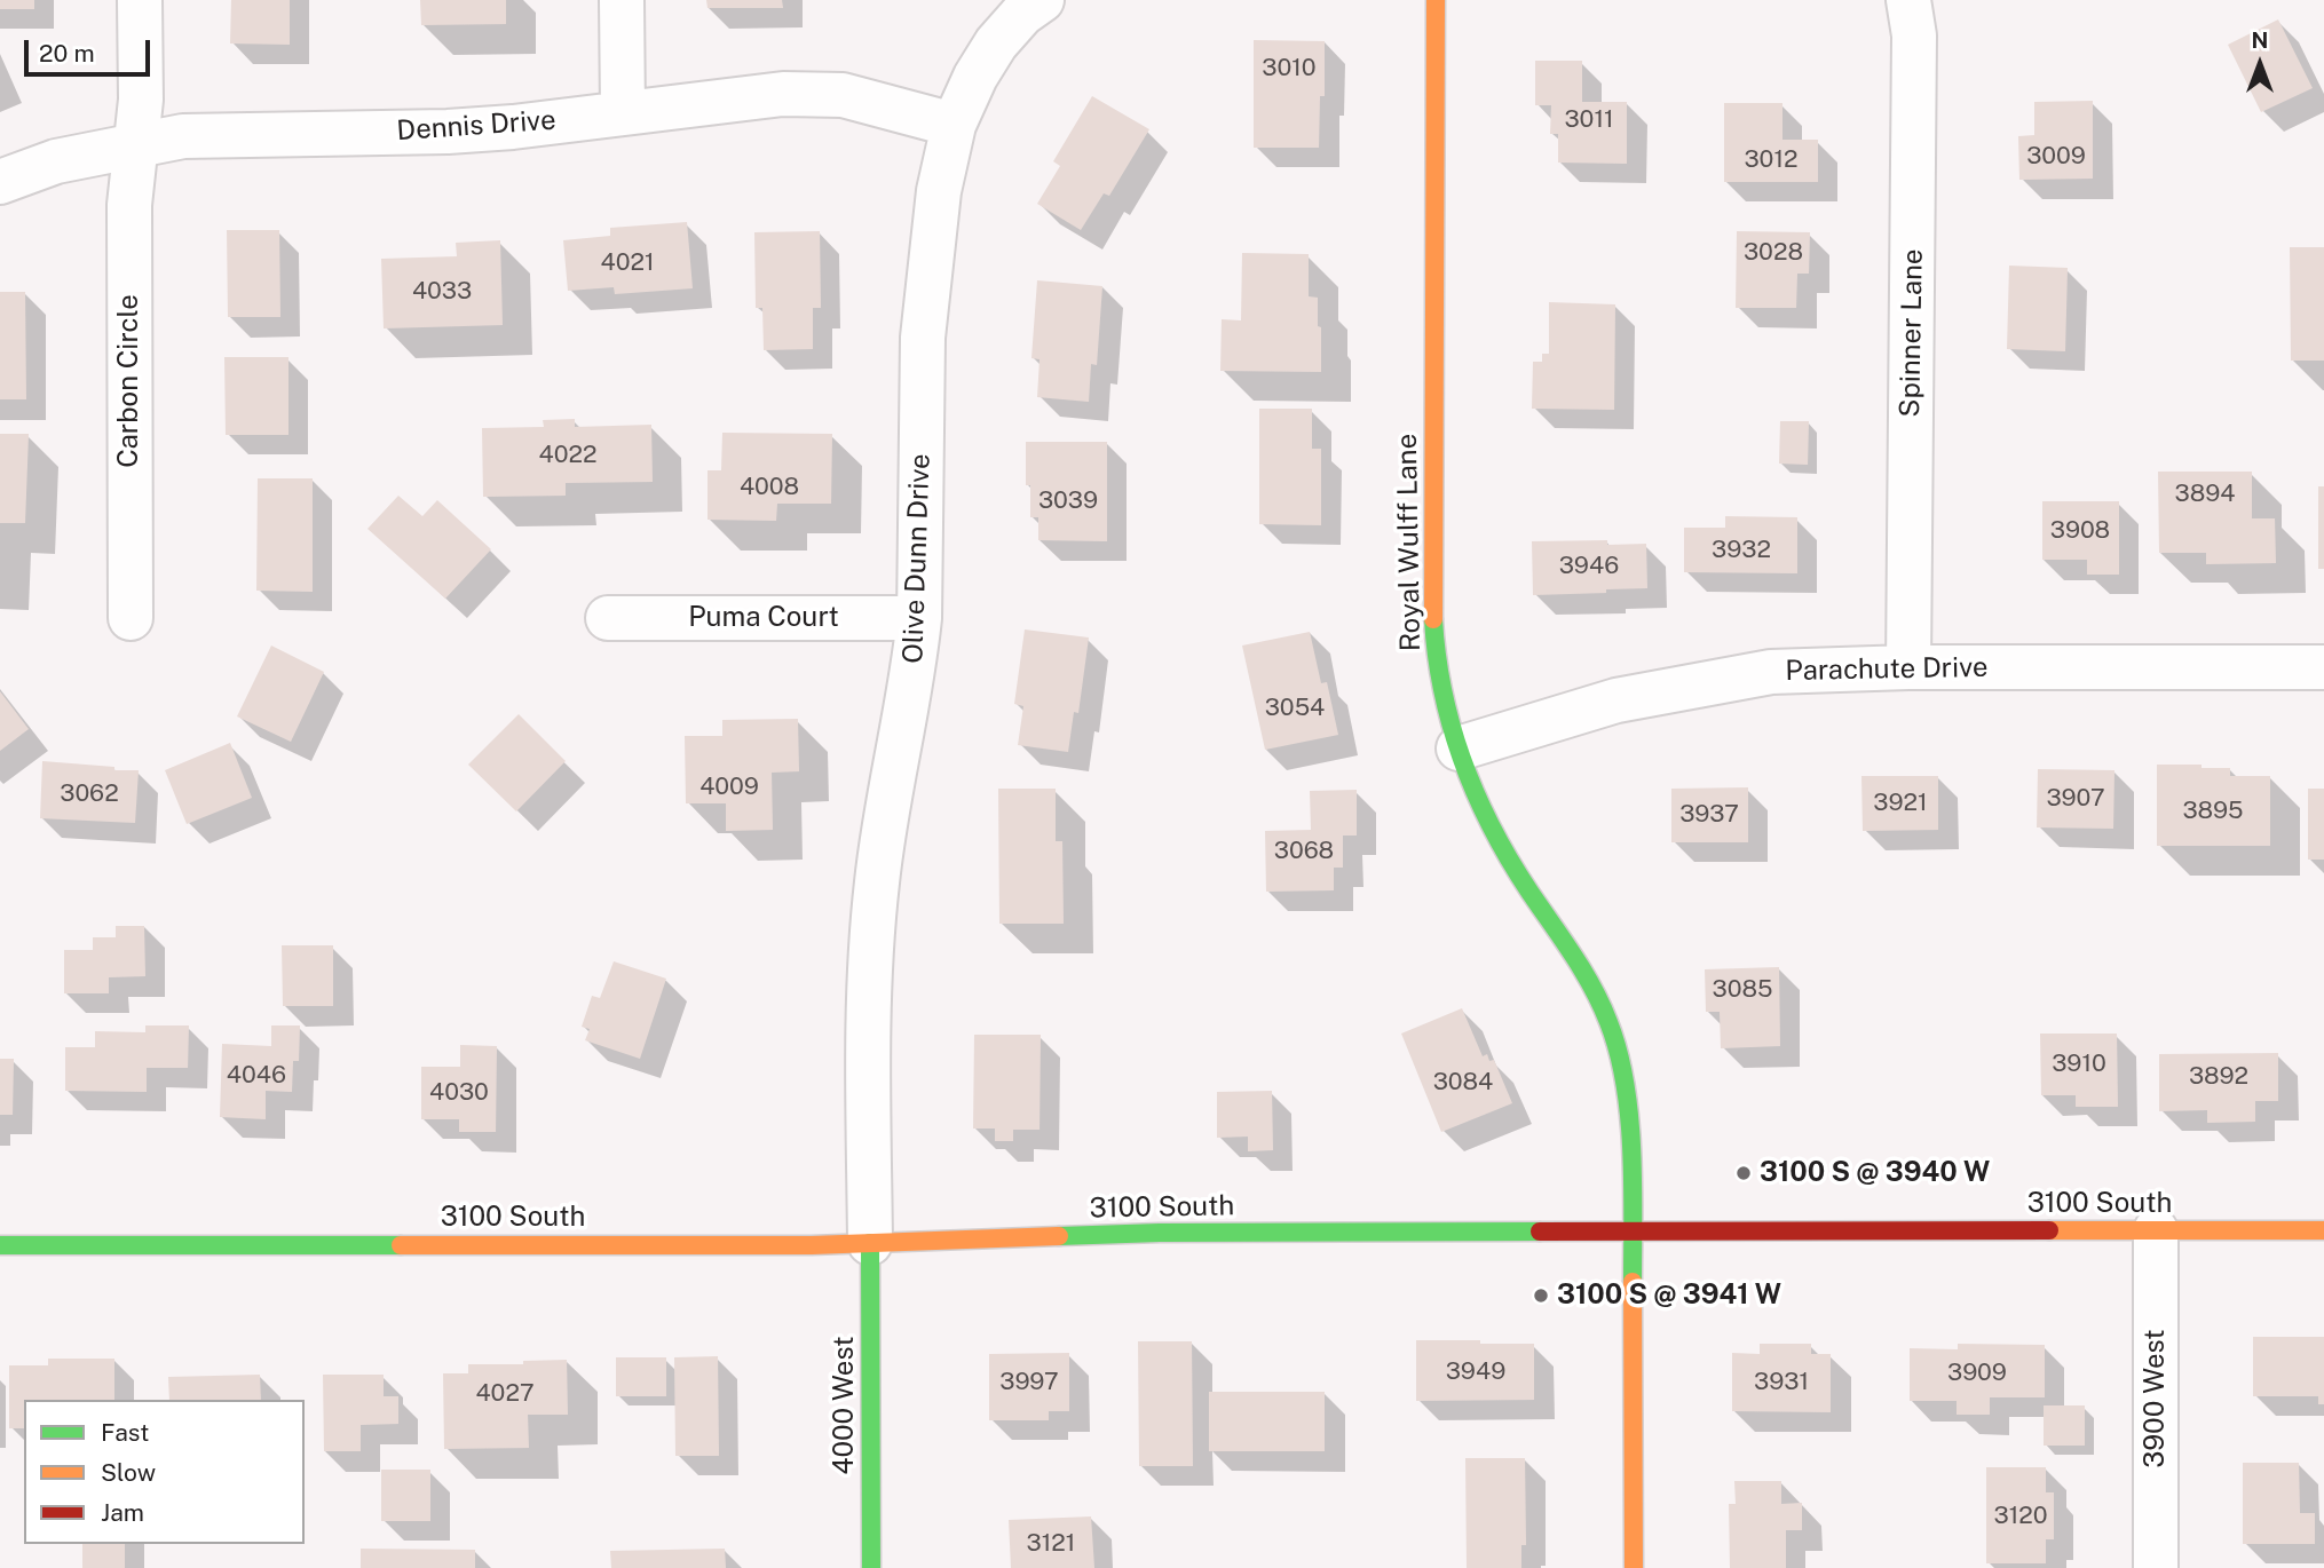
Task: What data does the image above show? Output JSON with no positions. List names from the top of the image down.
{
  "streets": {
    "main road": ["Royal Wulff Lane", "3100 South", "4000 West"],
    "street": [
      "Dennis Drive",
      "Spinner Lane",
      "Carbon Circle",
      "Olive Dunn Drive",
      "Puma Court",
      "Parachute Drive",
      "3900 West"
    ]
  },
  "crossings": [
    ["Dennis Drive", "Carbon Circle"],
    ["Dennis Drive", "Olive Dunn Drive"],
    ["Spinner Lane", "Parachute Drive"],
    ["Royal Wulff Lane", "Parachute Drive"],
    ["Royal Wulff Lane", "3100 South"],
    ["Olive Dunn Drive", "Puma Court"],
    ["Olive Dunn Drive", "3100 South"],
    ["Olive Dunn Drive", "4000 West"],
    ["3100 South", "3900 West"],
    ["3100 South", "4000 West"]
  ],
  "places": ["3100 S @ 3940 W", "3100 S @ 3941 W"],
  "house_numbers": [
    "3010",
    "3011",
    "3009",
    "3012",
    "3028",
    "4021",
    "4033",
    "4022",
    "4008",
    "3894",
    "3039",
    "3908",
    "3932",
    "3946",
    "3054",
    "4009",
    "3062",
    "3907",
    "3921",
    "3895",
    "3937",
    "3068",
    "3085",
    "3910",
    "4046",
    "3892",
    "3084",
    "4030",
    "3949",
    "3909",
    "3997",
    "3931",
    "4027",
    "3120",
    "3121"
  ],
  "legend": ["Fast", "Slow", "Jam"],
  "scale_bar": "20 m",
  "north": "top"
}
